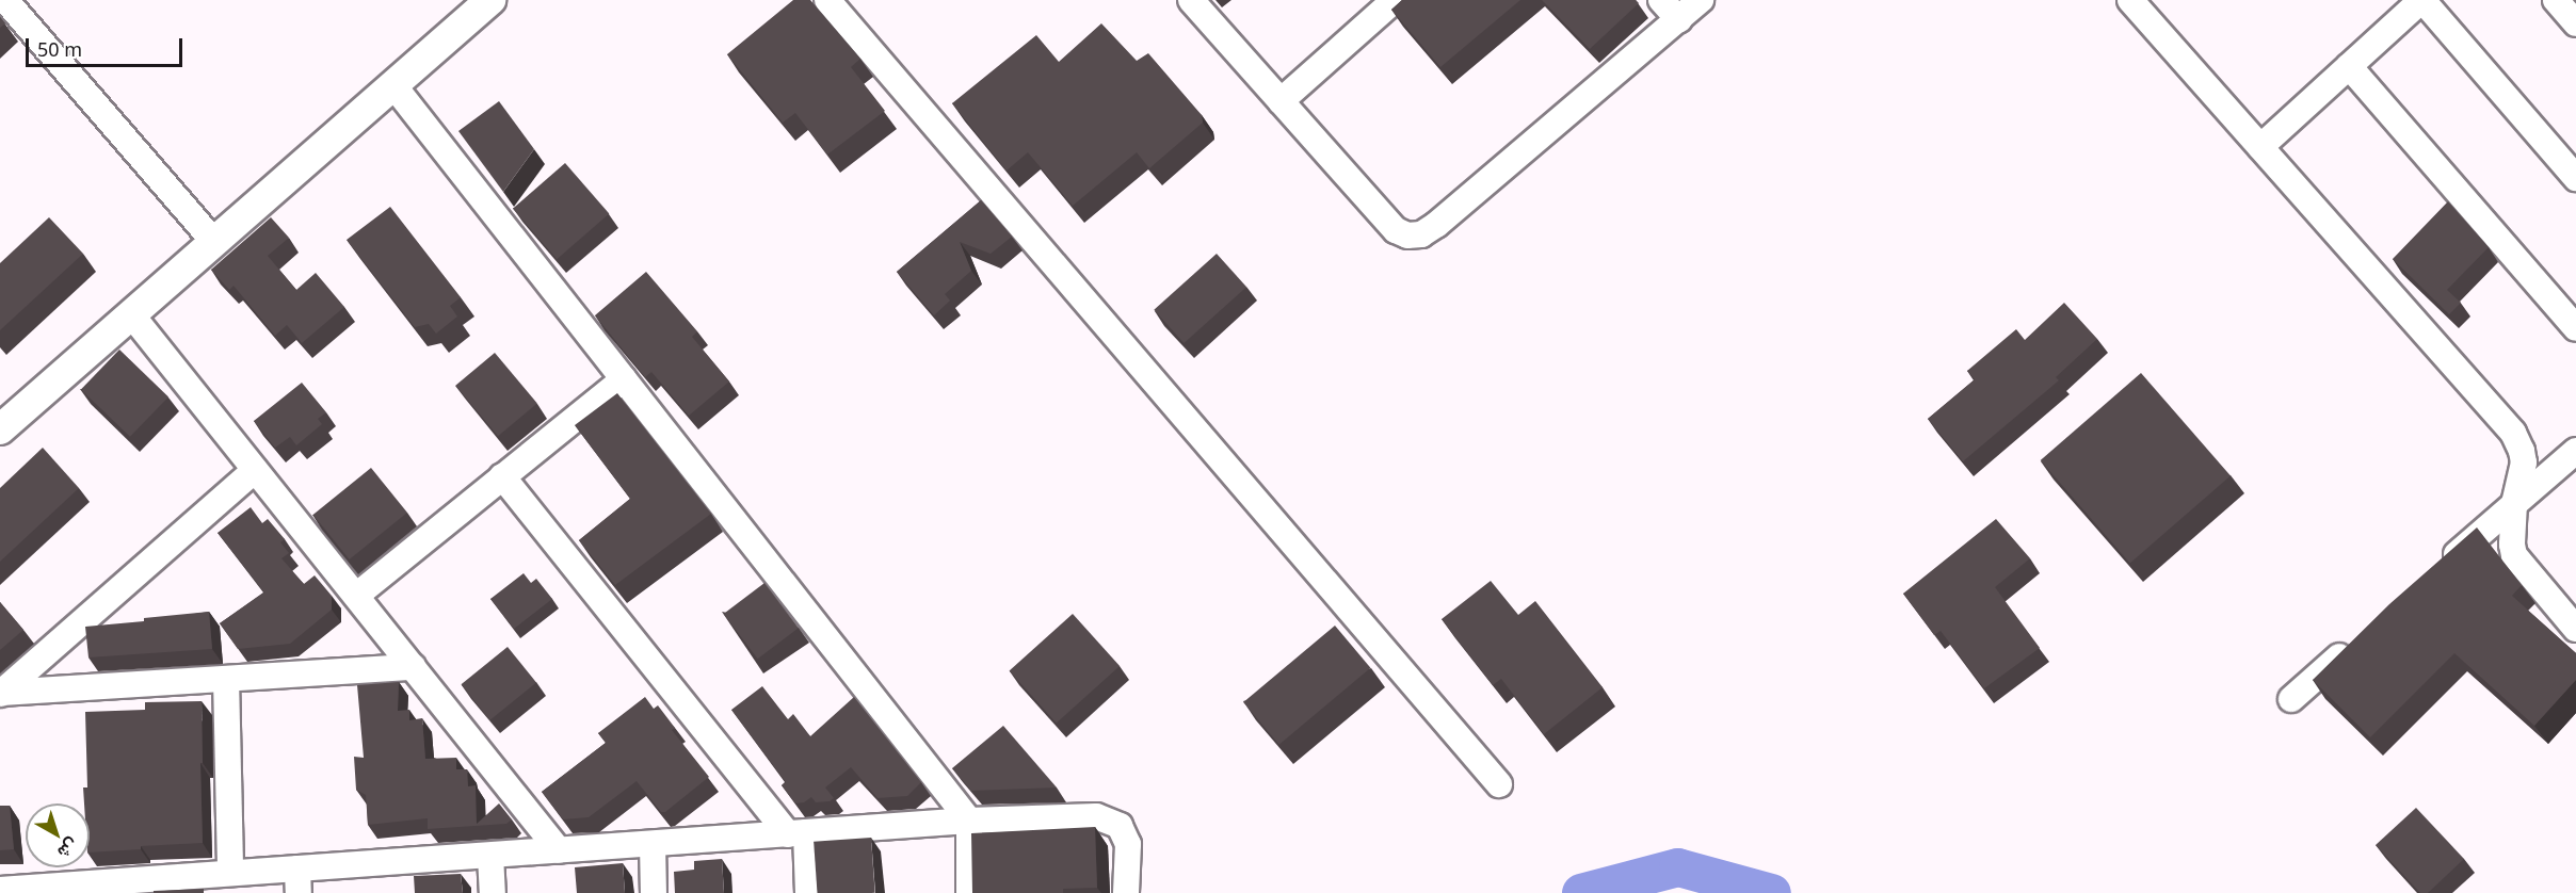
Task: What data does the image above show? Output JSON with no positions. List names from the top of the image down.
{
  "scale_bar": "50 m",
  "north": "bottom right"
}
